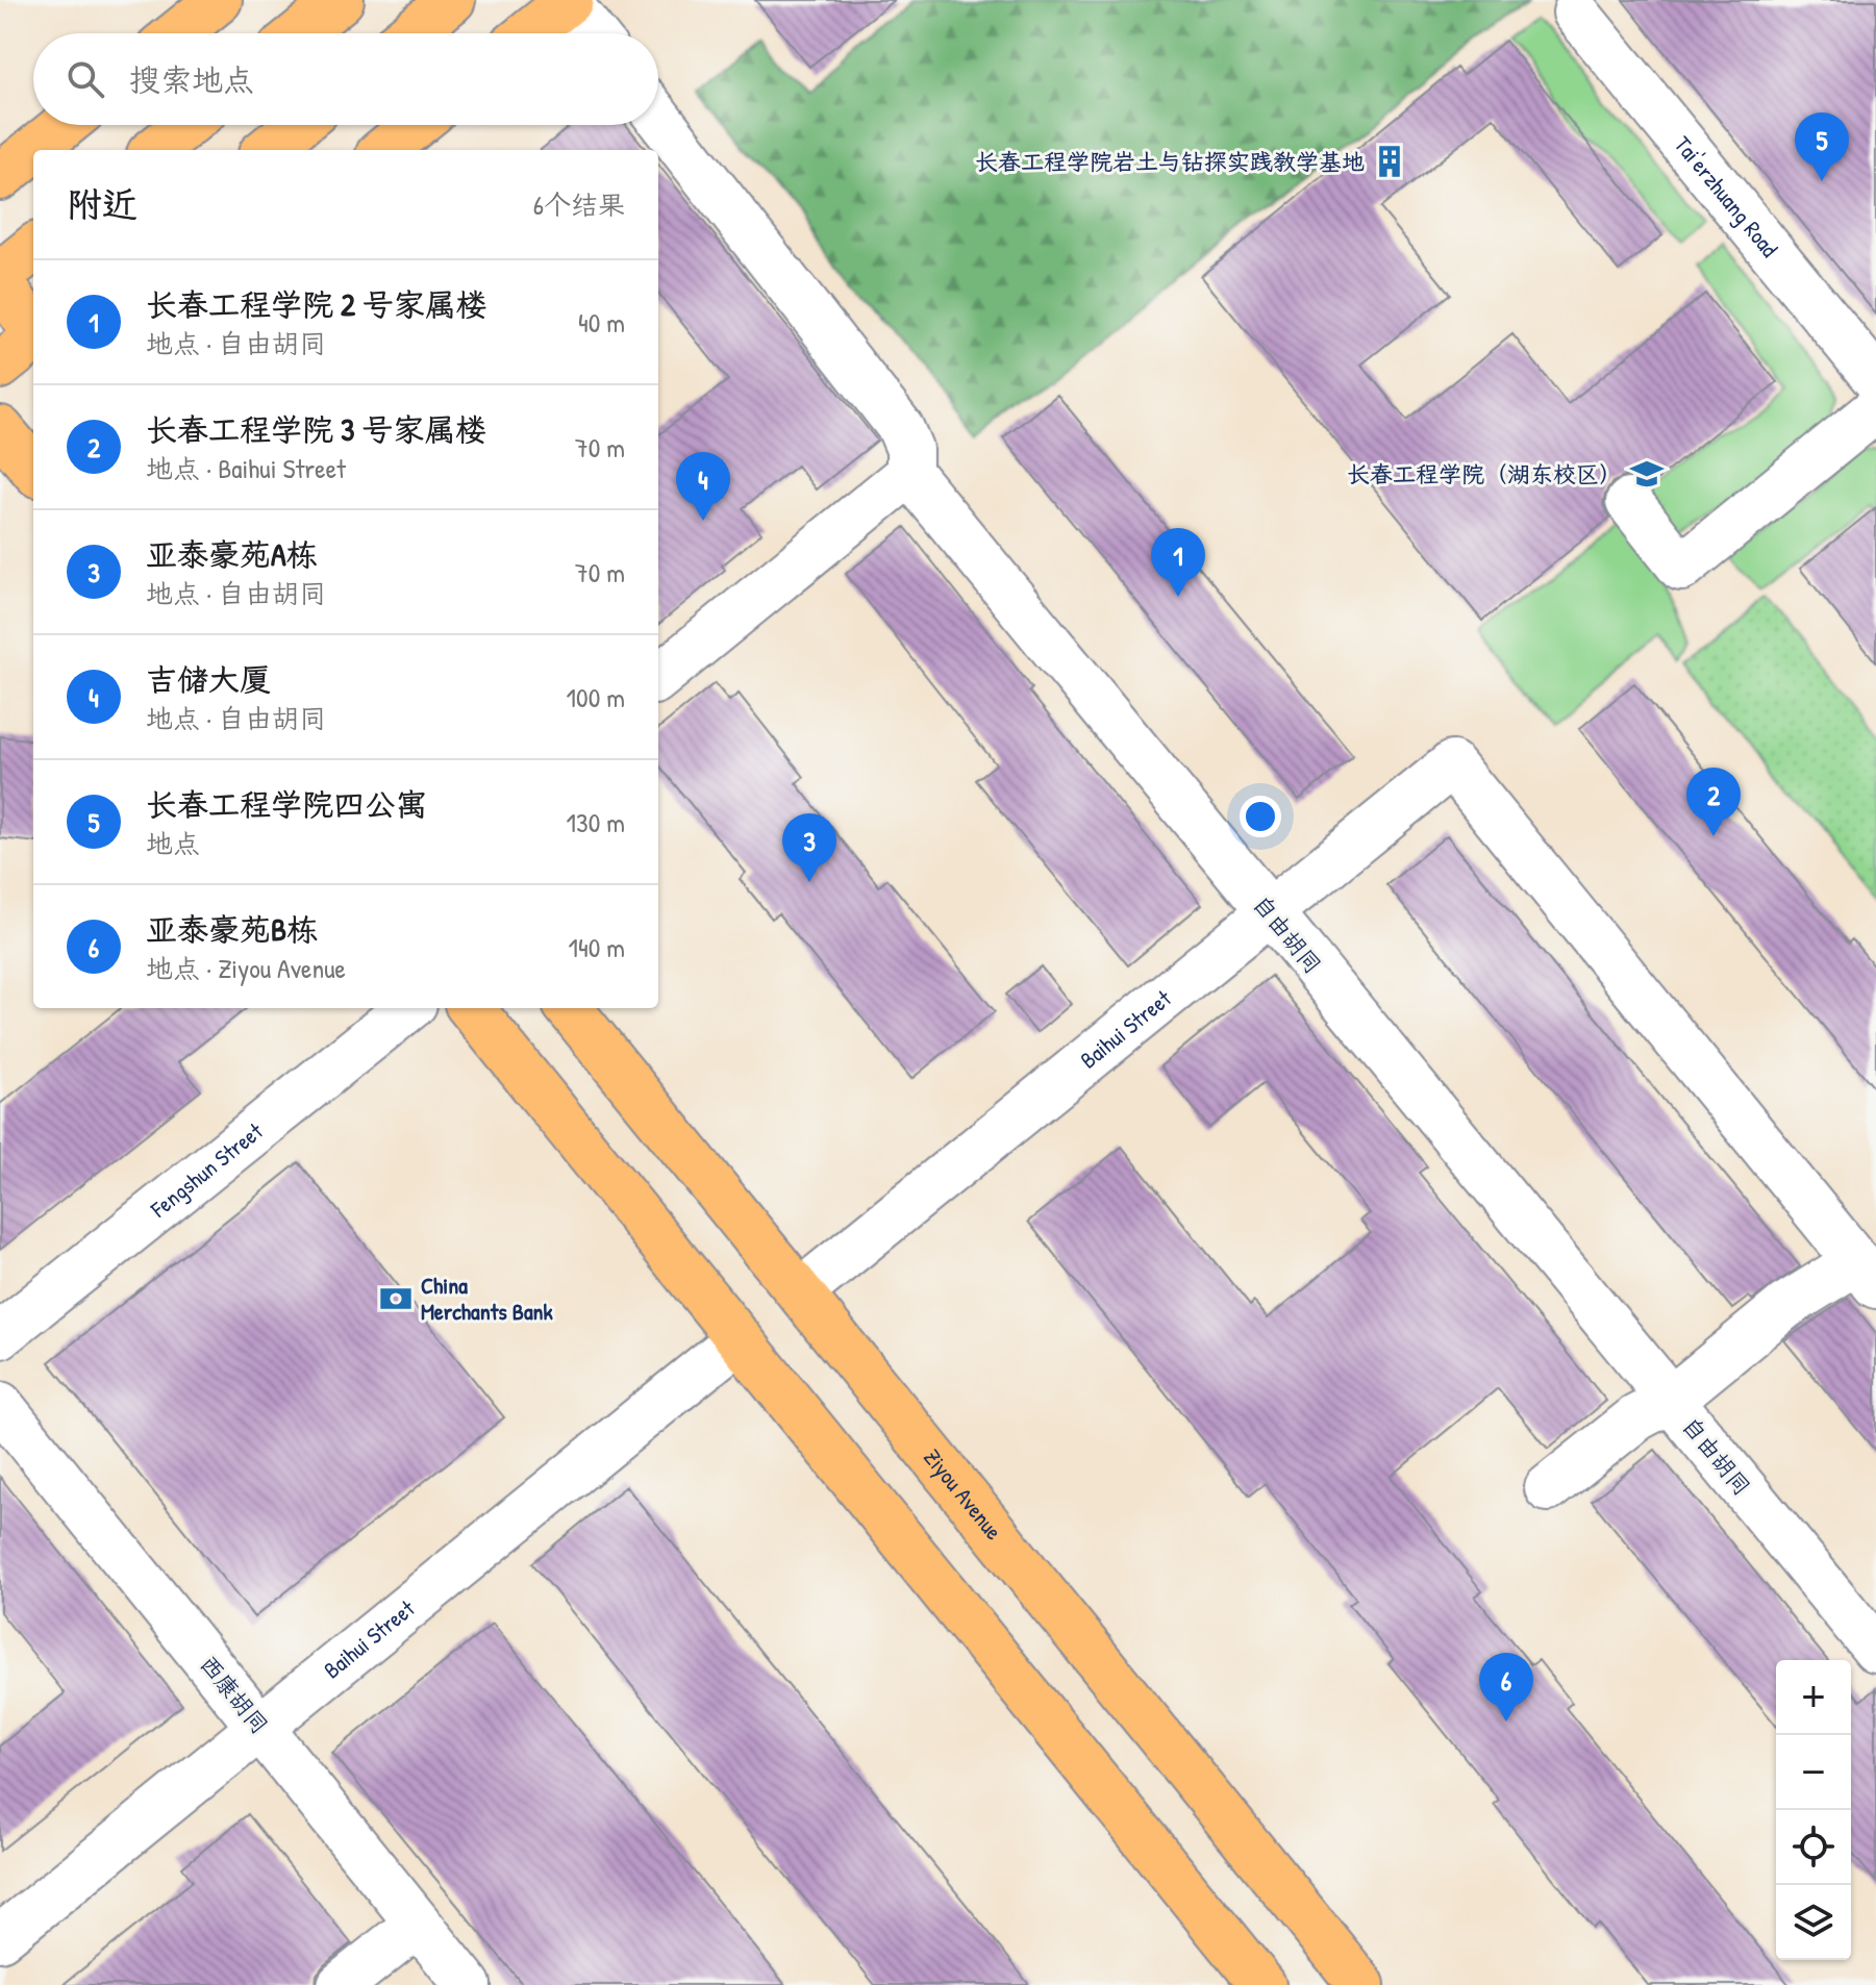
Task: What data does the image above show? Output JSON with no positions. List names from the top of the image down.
{
  "streets": {
    "main road": ["Ziyou Avenue"],
    "street": [
      "Tai'erzhuang Road",
      "自由胡同",
      "Baihui Street",
      "Fengshun Street",
      "西康胡同"
    ]
  },
  "crossings": [
    ["自由胡同", "Baihui Street"],
    ["Baihui Street", "Ziyou Avenue"],
    ["Baihui Street", "西康胡同"]
  ],
  "places": {
    "building": ["长春工程学院岩土与钻探实践教学基地"],
    "school or university": ["长春工程学院（湖东校区）"],
    "bank": ["China Merchants Bank"]
  },
  "page": {
    "search": "搜索地点",
    "pins": [
      "5",
      "4",
      "1",
      "2",
      "3",
      "6"
    ],
    "heading": ["附近", "6个结果"],
    "list": [
      {
        "mark": "1",
        "name": "长春工程学院 2 号家属楼",
        "note": "地点 · 自由胡同",
        "value": "40 m"
      },
      {
        "mark": "2",
        "name": "长春工程学院 3 号家属楼",
        "note": "地点 · Baihui Street",
        "value": "70 m"
      },
      {
        "mark": "3",
        "name": "亚泰豪苑A栋",
        "note": "地点 · 自由胡同",
        "value": "70 m"
      },
      {
        "mark": "4",
        "name": "吉储大厦",
        "note": "地点 · 自由胡同",
        "value": "100 m"
      },
      {
        "mark": "5",
        "name": "长春工程学院四公寓",
        "note": "地点",
        "value": "130 m"
      },
      {
        "mark": "6",
        "name": "亚泰豪苑B栋",
        "note": "地点 · Ziyou Avenue",
        "value": "140 m"
      }
    ],
    "map_buttons": ["+", "−"]
  }
}
